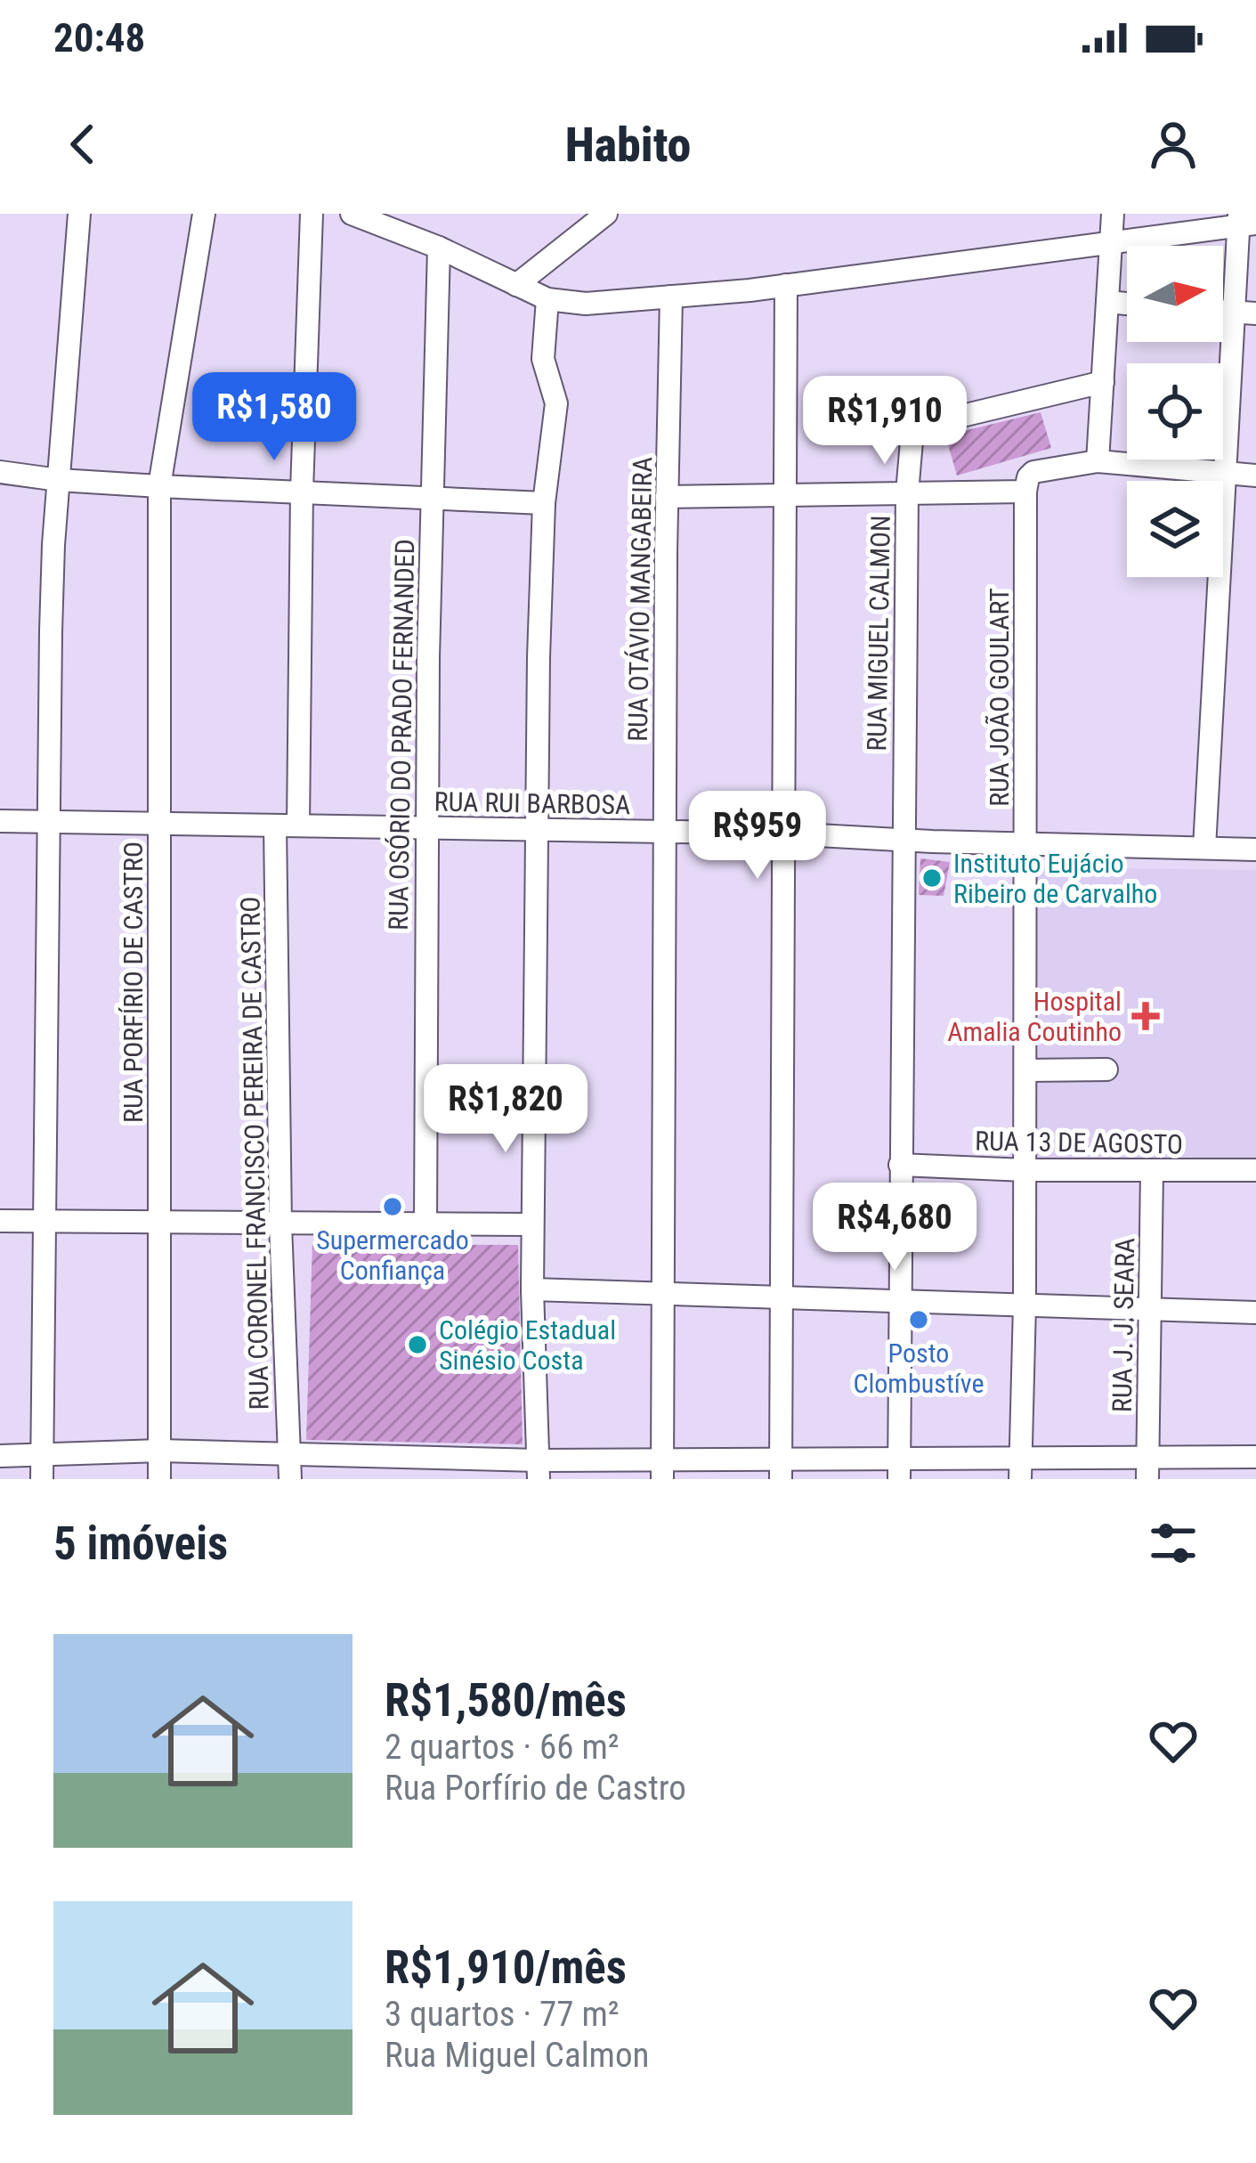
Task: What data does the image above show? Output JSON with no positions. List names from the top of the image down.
{
  "streets": {
    "street": [
      "RUA OTÁVIO MANGABEIRA",
      "RUA MIGUEL CALMON",
      "RUA JOÃO GOULART",
      "RUA OSÓRIO DO PRADO FERNANDED",
      "RUA RUI BARBOSA",
      "RUA PORFÍRIO DE CASTRO",
      "RUA 13 DE AGOSTO",
      "RUA CORONEL FRANCISCO PEREIRA DE CASTRO",
      "RUA J. J. SEARA"
    ]
  },
  "crossings": [
    ["RUA OTÁVIO MANGABEIRA", "RUA RUI BARBOSA"],
    ["RUA MIGUEL CALMON", "RUA RUI BARBOSA"],
    ["RUA MIGUEL CALMON", "RUA 13 DE AGOSTO"],
    ["RUA JOÃO GOULART", "RUA RUI BARBOSA"],
    ["RUA JOÃO GOULART", "RUA 13 DE AGOSTO"],
    ["RUA OSÓRIO DO PRADO FERNANDED", "RUA RUI BARBOSA"],
    ["RUA RUI BARBOSA", "RUA PORFÍRIO DE CASTRO"],
    ["RUA RUI BARBOSA", "RUA CORONEL FRANCISCO PEREIRA DE CASTRO"],
    ["RUA 13 DE AGOSTO", "RUA J. J. SEARA"]
  ],
  "places": {
    "other": [
      "Instituto Eujácio Ribeiro de Carvalho",
      "Supermercado Confiança",
      "Posto Clombustíve",
      "Colégio Estadual Sinésio Costa"
    ],
    "health": ["Hospital Amalia Coutinho"]
  },
  "north": "right",
  "page": {
    "status": "20:48",
    "header": "Habito",
    "price": [
      "R$1,580",
      "R$1,910",
      "R$959",
      "R$1,820",
      "R$4,680"
    ],
    "heading": "5 imóveis",
    "list": [
      {
        "name": "R$1,580/mês",
        "note": "2 quartos · 66 m² · Rua Porfírio de Castro"
      },
      {
        "name": "R$1,910/mês",
        "note": "3 quartos · 77 m² · Rua Miguel Calmon"
      }
    ]
  }
}
